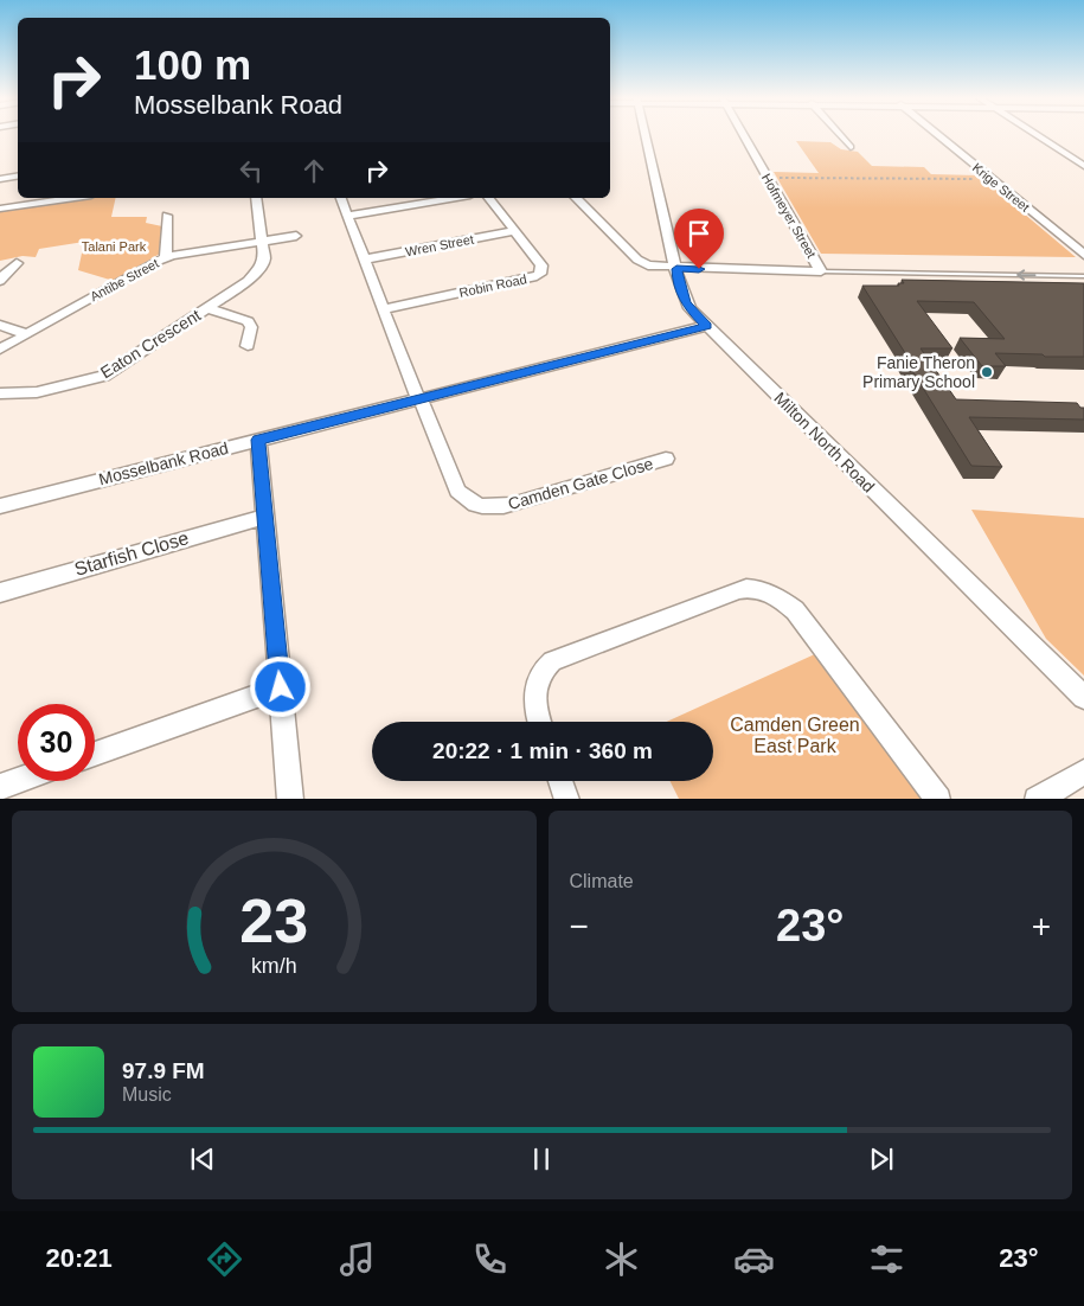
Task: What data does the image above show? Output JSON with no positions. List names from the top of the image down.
{
  "streets": {
    "street": [
      "Krige Street",
      "Hofmeyer Street",
      "Wren Street",
      "Antibe Street",
      "Robin Road",
      "Eaton Crescent",
      "Milton North Road",
      "Mosselbank Road",
      "Camden Gate Close",
      "Starfish Close"
    ]
  },
  "crossings": [
    ["Wren Street", "Robin Road"],
    ["Antibe Street", "Eaton Crescent"],
    ["Milton North Road", "Mosselbank Road"],
    ["Mosselbank Road", "Camden Gate Close"]
  ],
  "parks": ["Talani Park", "Camden Green East Park"],
  "places": ["Fanie Theron Primary School"],
  "page": {
    "turn": ["100 m", "Mosselbank Road"],
    "limit": "30",
    "trip": "20:22 · 1 min · 360 m",
    "tile": "Climate",
    "heat": ["−", "23°", "+"],
    "song": ["97.9 FM", "Music"],
    "tabs": ["20:21", "23°"],
    "gauge": ["23", "km/h"]
  }
}
